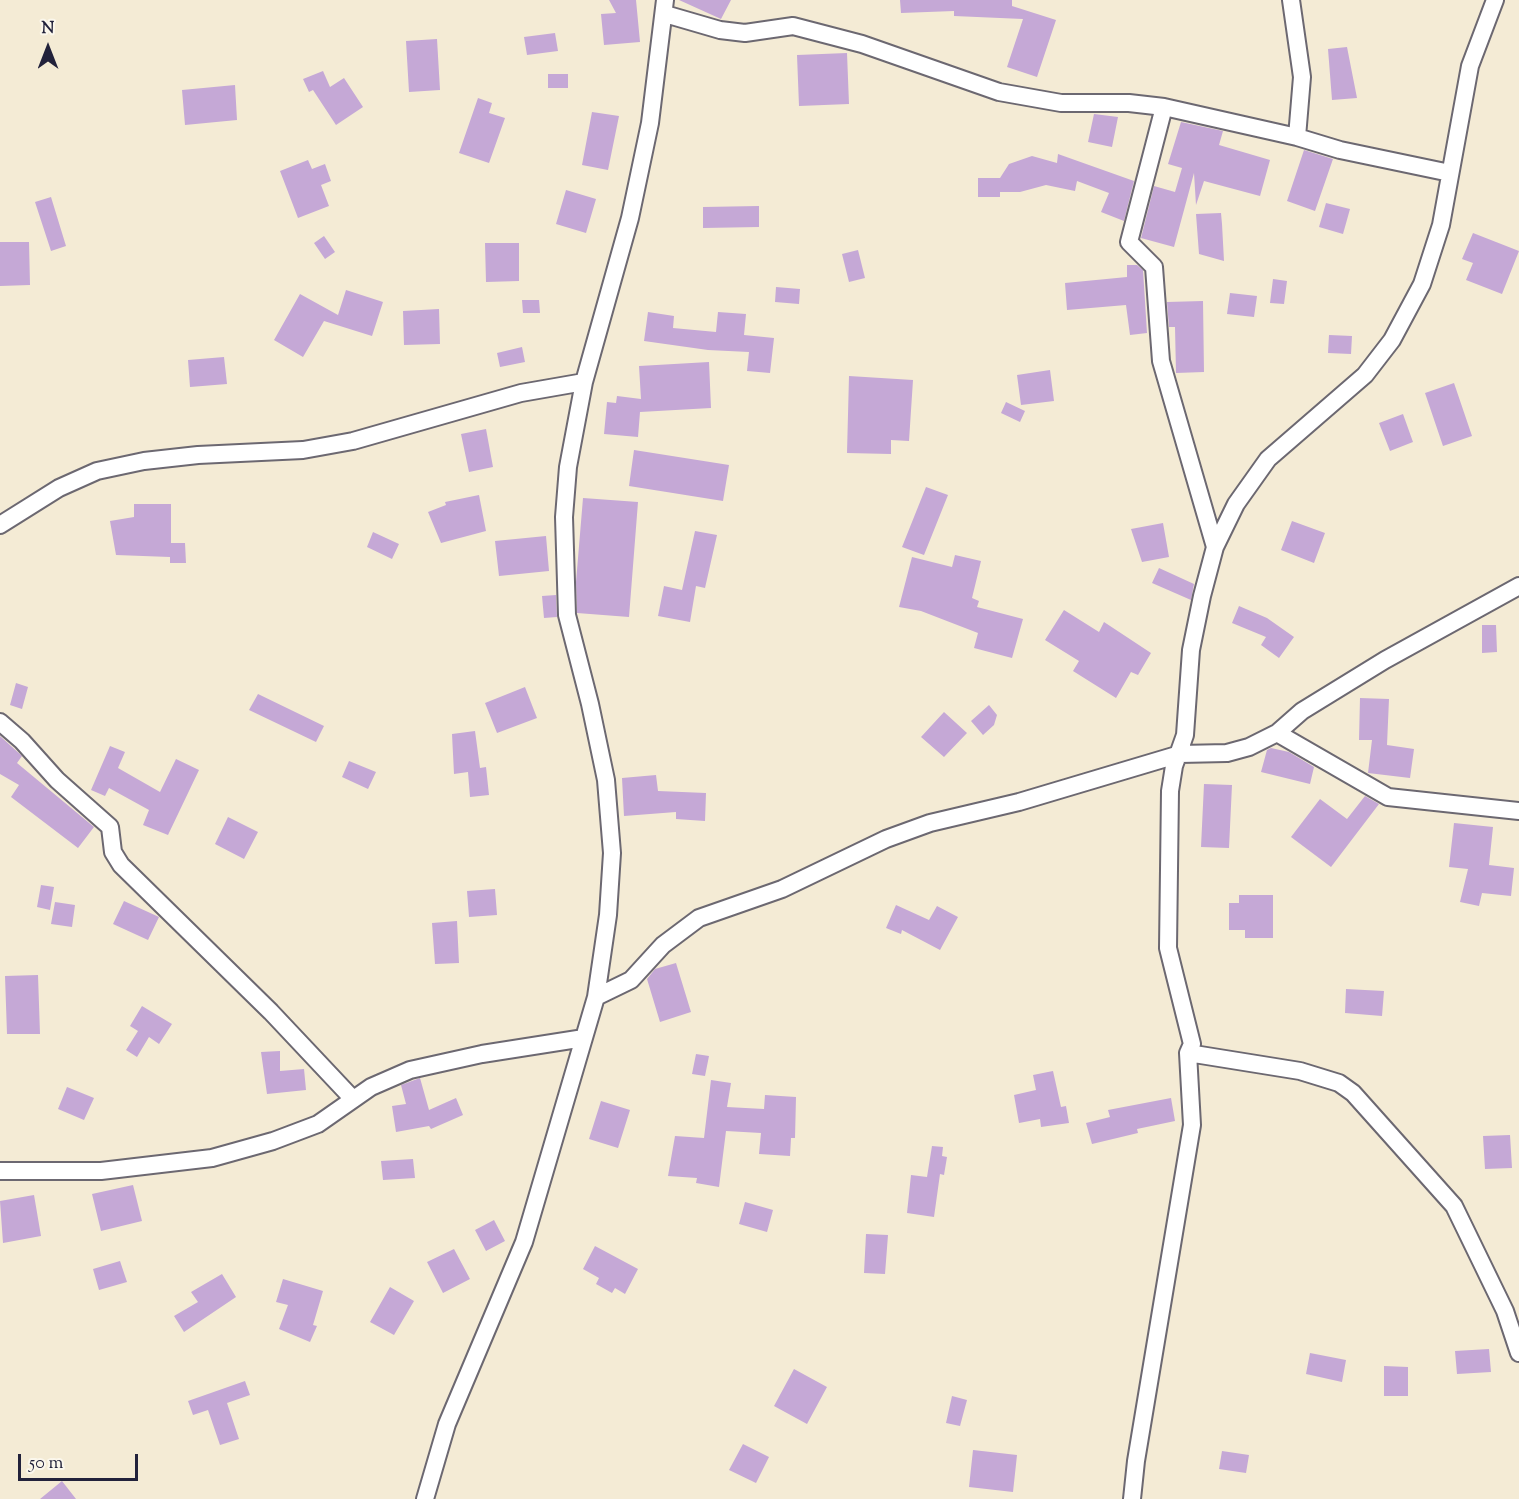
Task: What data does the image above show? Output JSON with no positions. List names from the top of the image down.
{
  "scale_bar": "50 m",
  "north": "top"
}
